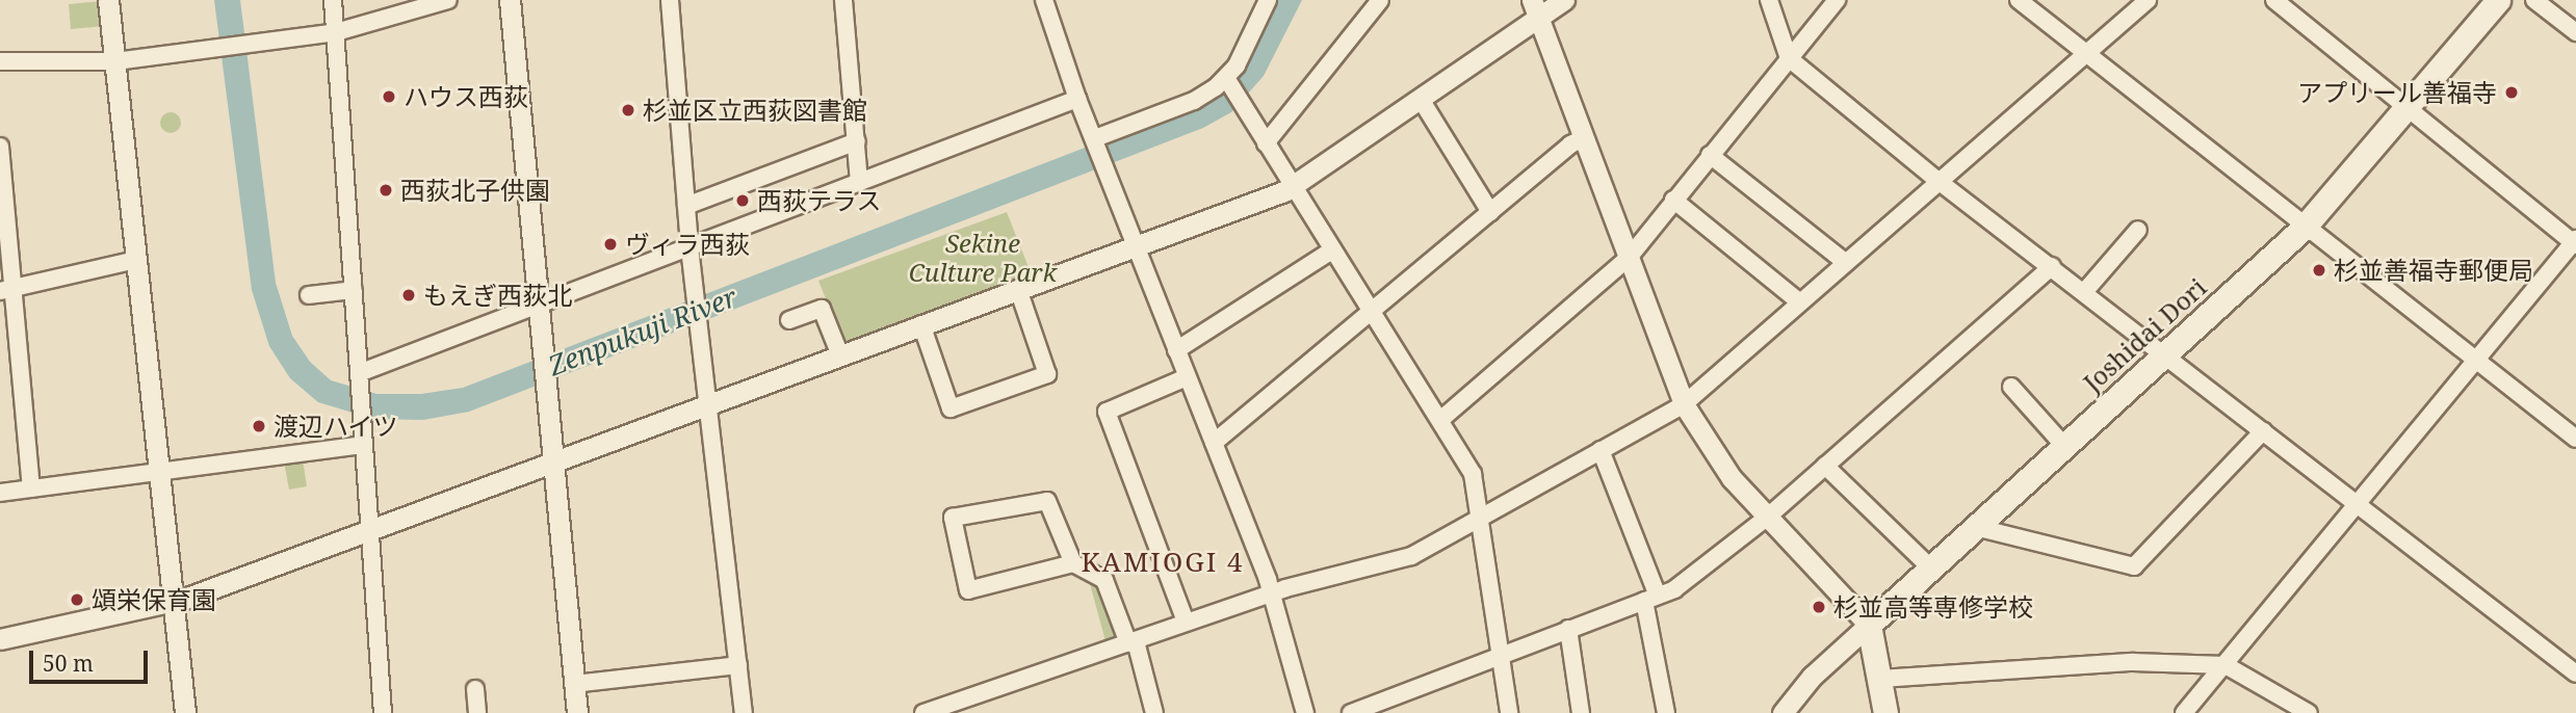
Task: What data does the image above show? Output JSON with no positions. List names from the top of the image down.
{
  "streets": {
    "main road": ["Joshidai Dori"]
  },
  "districts": ["KAMIOGI 4"],
  "water": ["Zenpukuji River"],
  "parks": ["Sekine Culture Park"],
  "places": [
    "アプリール善福寺",
    "ハウス西荻",
    "杉並区立西荻図書館",
    "西荻北子供園",
    "西荻テラス",
    "ヴィラ西荻",
    "杉並善福寺郵便局",
    "もえぎ西荻北",
    "渡辺ハイツ",
    "頌栄保育園",
    "杉並高等専修学校"
  ],
  "scale_bar": "50 m"
}
